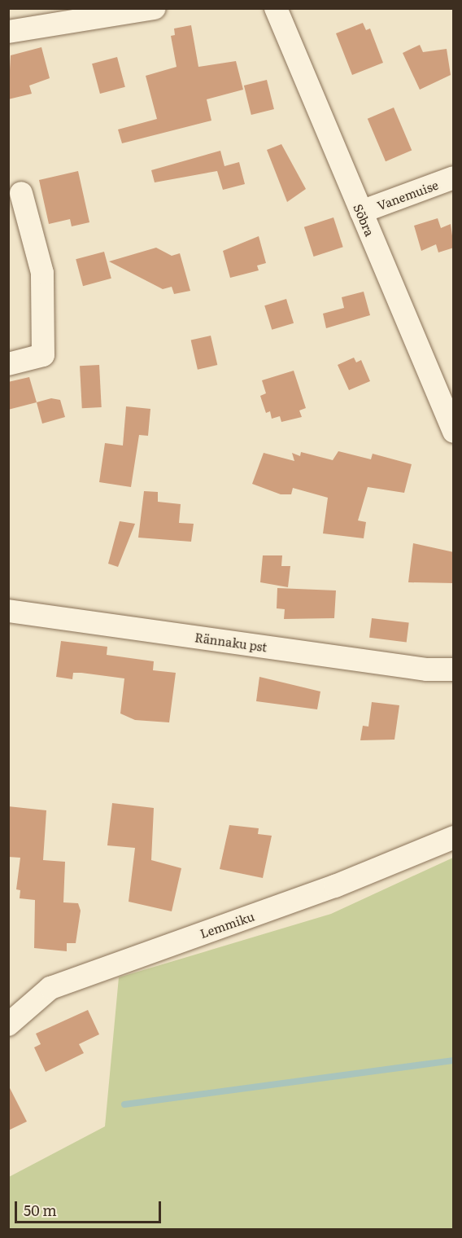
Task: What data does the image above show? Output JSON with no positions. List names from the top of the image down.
{
  "streets": {
    "street": [
      "Vanemuise",
      "Sõbra",
      "Rännaku pst",
      "Lemmiku"
    ]
  },
  "crossings": [
    ["Vanemuise", "Sõbra"]
  ],
  "scale_bar": "50 m"
}
